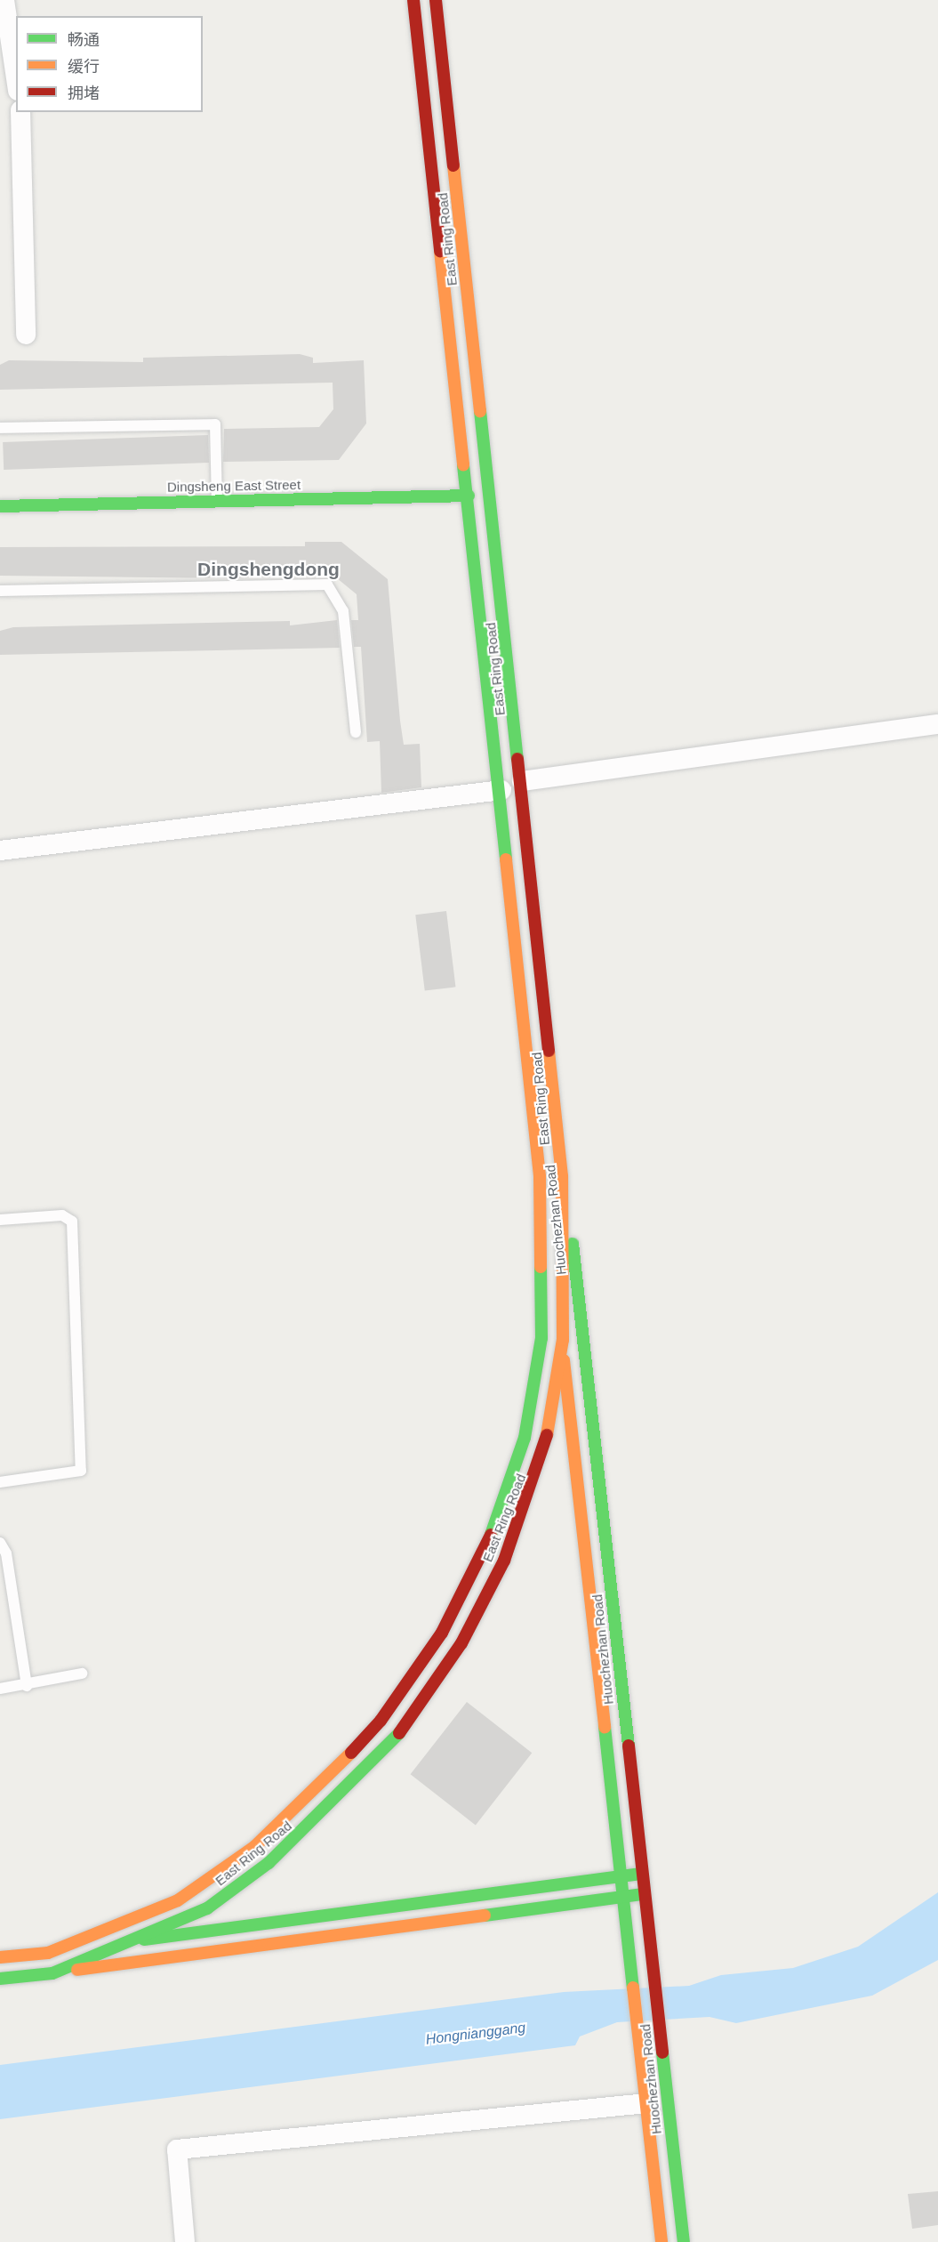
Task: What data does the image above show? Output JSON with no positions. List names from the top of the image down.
{
  "streets": {
    "main road": ["East Ring Road", "Dingsheng East Street", "Huochezhan Road"]
  },
  "crossings": [
    ["East Ring Road", "Dingsheng East Street"],
    ["East Ring Road", "Huochezhan Road"]
  ],
  "districts": ["Dingshengdong"],
  "water": ["Hongnianggang"],
  "legend": ["畅通", "缓行", "拥堵"]
}
